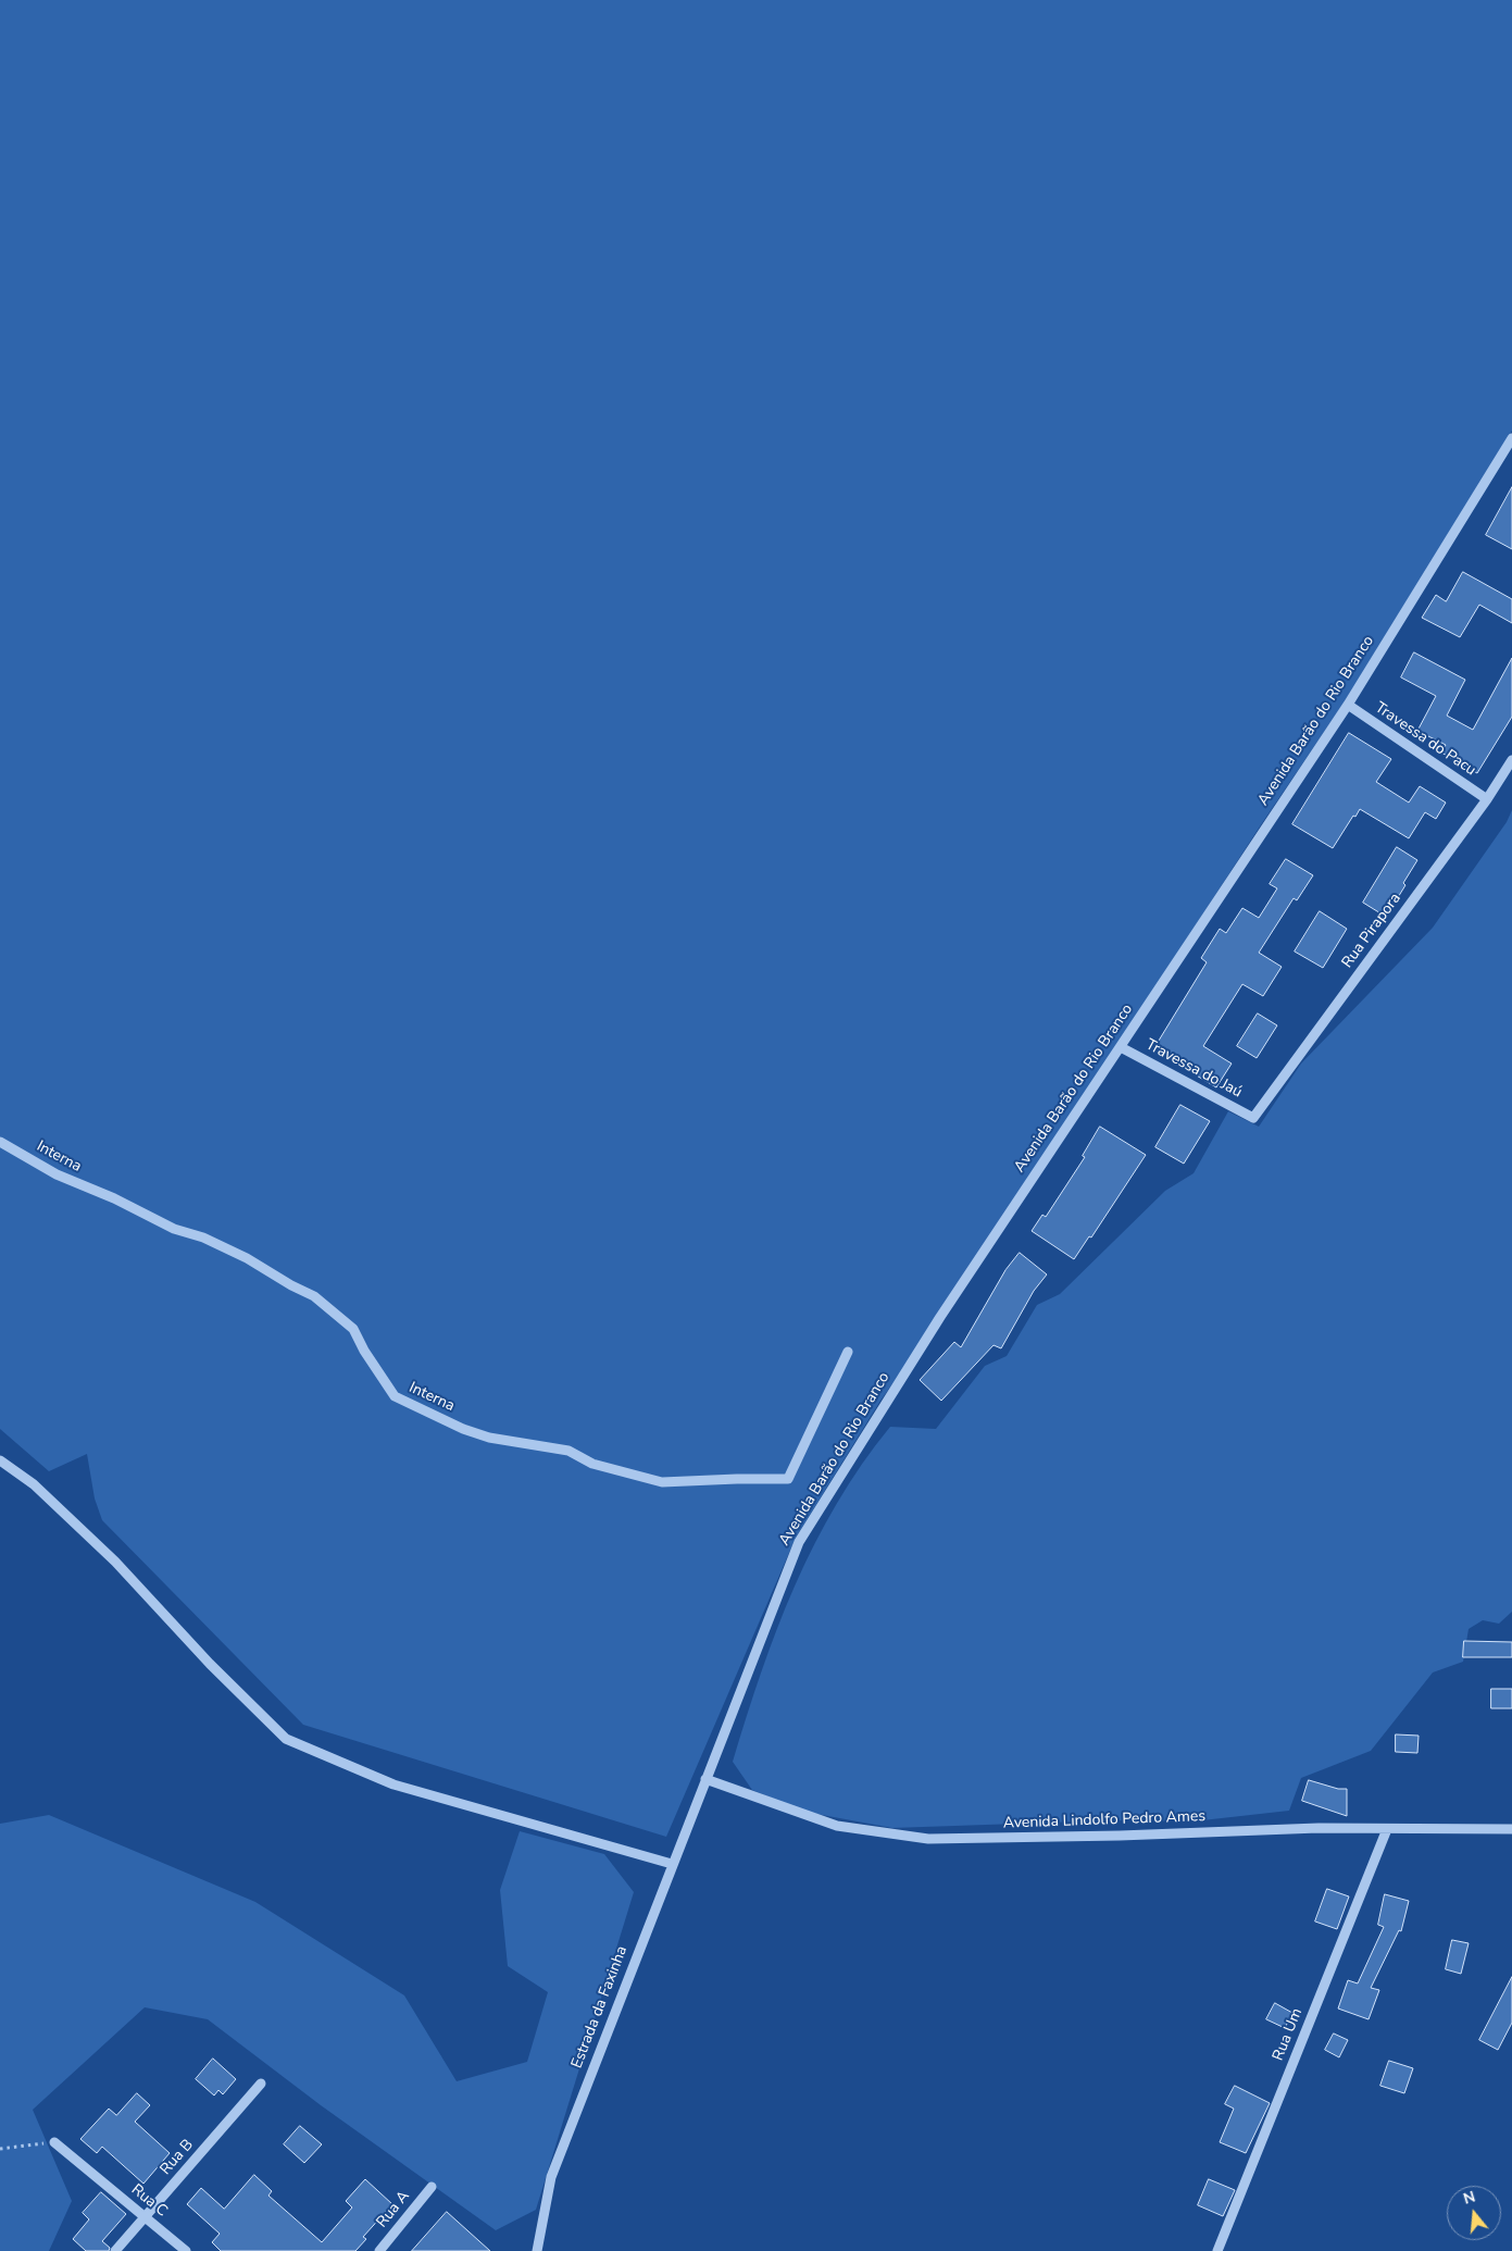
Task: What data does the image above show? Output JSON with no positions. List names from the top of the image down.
{
  "streets": {
    "street": [
      "Avenida Barão do Rio Branco",
      "Travessa do Pacu",
      "Rua Pirapora",
      "Travessa do Jaú",
      "Interna",
      "Avenida Lindolfo Pedro Ames",
      "Estrada da Faxinha",
      "Rua Um",
      "Rua B",
      "Rua C",
      "Rua A"
    ]
  },
  "crossings": [
    ["Avenida Barão do Rio Branco", "Travessa do Pacu"],
    ["Avenida Barão do Rio Branco", "Travessa do Jaú"],
    ["Avenida Barão do Rio Branco", "Avenida Lindolfo Pedro Ames"],
    ["Avenida Barão do Rio Branco", "Estrada da Faxinha"],
    ["Travessa do Pacu", "Rua Pirapora"],
    ["Rua Pirapora", "Travessa do Jaú"],
    ["Avenida Lindolfo Pedro Ames", "Estrada da Faxinha"],
    ["Avenida Lindolfo Pedro Ames", "Rua Um"],
    ["Rua B", "Rua C"]
  ],
  "north": "top"
}
